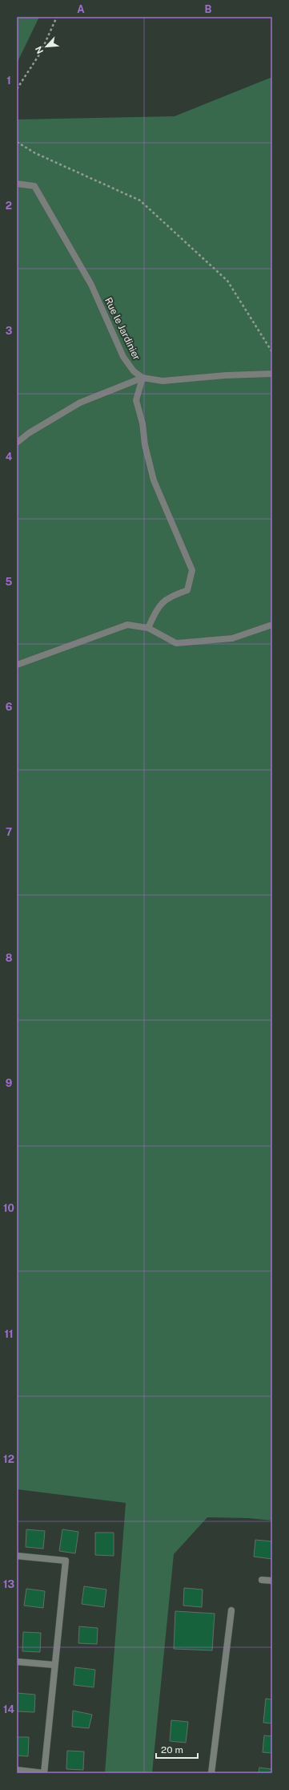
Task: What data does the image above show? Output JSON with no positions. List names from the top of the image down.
{
  "streets": {
    "street": ["Rue le Jardinier"]
  },
  "scale_bar": "20 m",
  "north": "bottom left",
  "grid": {
    "columns": ["A", "B"],
    "rows": [
      "1",
      "2",
      "3",
      "4",
      "5",
      "6",
      "7",
      "8",
      "9",
      "10",
      "11",
      "12",
      "13",
      "14"
    ]
  }
}
